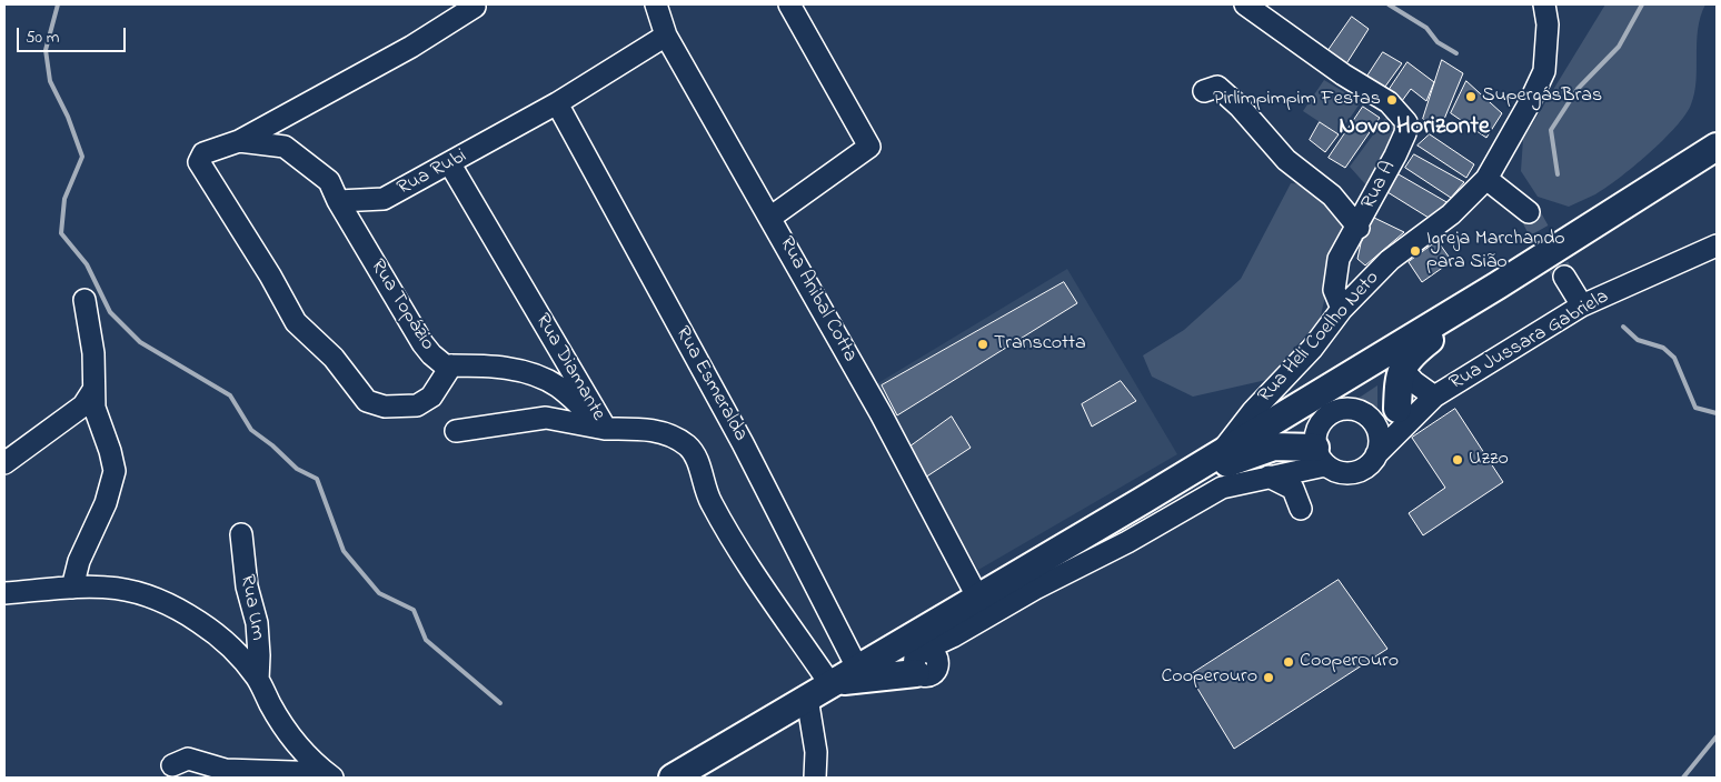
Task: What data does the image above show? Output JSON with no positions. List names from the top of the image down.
{
  "streets": {
    "street": [
      "Rua Rubi",
      "Rua A",
      "Rua Anibal Cotta",
      "Rua Topázio",
      "Rua Heli Coelho Neto",
      "Rua Jussara Gabriela",
      "Rua Diamante",
      "Rua Esmeralda",
      "Rua Um"
    ]
  },
  "crossings": [
    ["Rua Rubi", "Rua Anibal Cotta"],
    ["Rua Rubi", "Rua Topázio"],
    ["Rua Rubi", "Rua Diamante"],
    ["Rua Rubi", "Rua Esmeralda"],
    ["Rua A", "Rua Heli Coelho Neto"],
    ["Rua Topázio", "Rua Diamante"],
    ["Rua Diamante", "Rua Esmeralda"]
  ],
  "districts": ["Novo Horizonte"],
  "places": [
    "SupergásBras",
    "Pirlimpimpim Festas",
    "Igreja Marchando para Sião",
    "Transcotta",
    "Uzzo",
    "CooperOuro",
    "Cooperouro"
  ],
  "scale_bar": "50 m"
}
